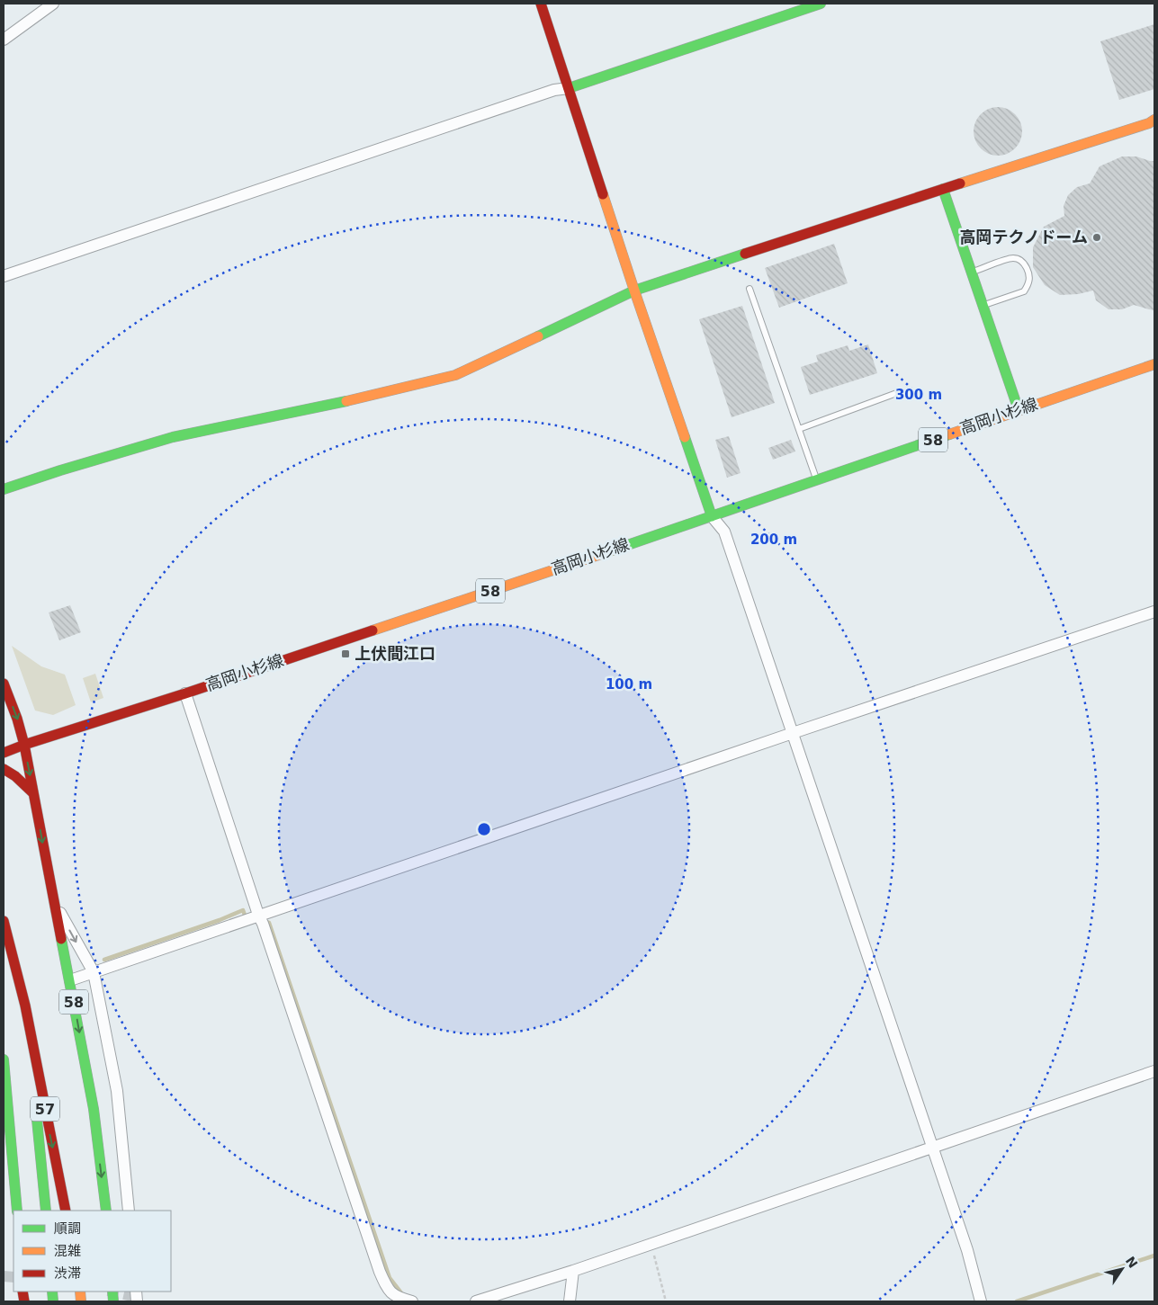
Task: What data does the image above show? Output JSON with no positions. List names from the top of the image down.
{
  "streets": {
    "main road": ["高岡小杉線", "58", "57"]
  },
  "crossings": [
    ["高岡小杉線", "58"]
  ],
  "places": {
    "other": ["高岡テクノドーム"],
    "transit": ["上伏間江口"]
  },
  "legend": ["順調", "混雑", "渋滞"],
  "north": "top right",
  "rings": ["300 m", "200 m", "100 m"]
}
